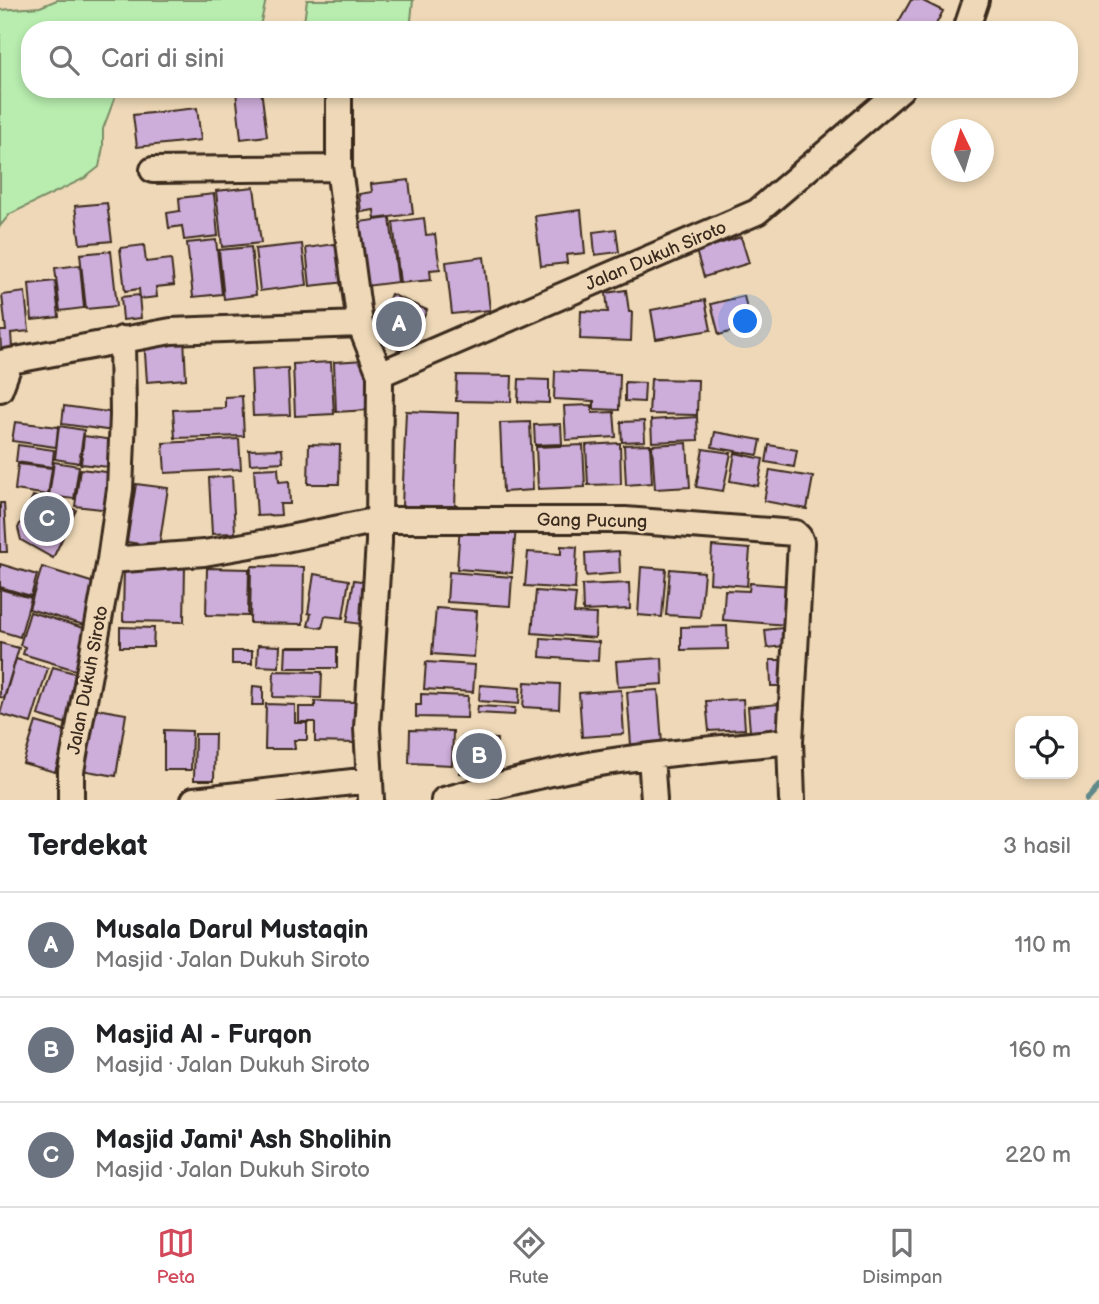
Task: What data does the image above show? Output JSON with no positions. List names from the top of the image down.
{
  "streets": {
    "street": ["Jalan Dukuh Siroto", "Gang Pucung"]
  },
  "north": "top",
  "page": {
    "search": "Cari di sini",
    "pins": ["A", "C", "B"],
    "heading": ["Terdekat", "3 hasil"],
    "list": [
      {
        "mark": "A",
        "name": "Musala Darul Mustaqin",
        "note": "Masjid · Jalan Dukuh Siroto",
        "value": "110 m"
      },
      {
        "mark": "B",
        "name": "Masjid Al - Furqon",
        "note": "Masjid · Jalan Dukuh Siroto",
        "value": "160 m"
      },
      {
        "mark": "C",
        "name": "Masjid Jami' Ash Sholihin",
        "note": "Masjid · Jalan Dukuh Siroto",
        "value": "220 m"
      }
    ],
    "nav": ["Peta", "Rute", "Disimpan"]
  }
}
